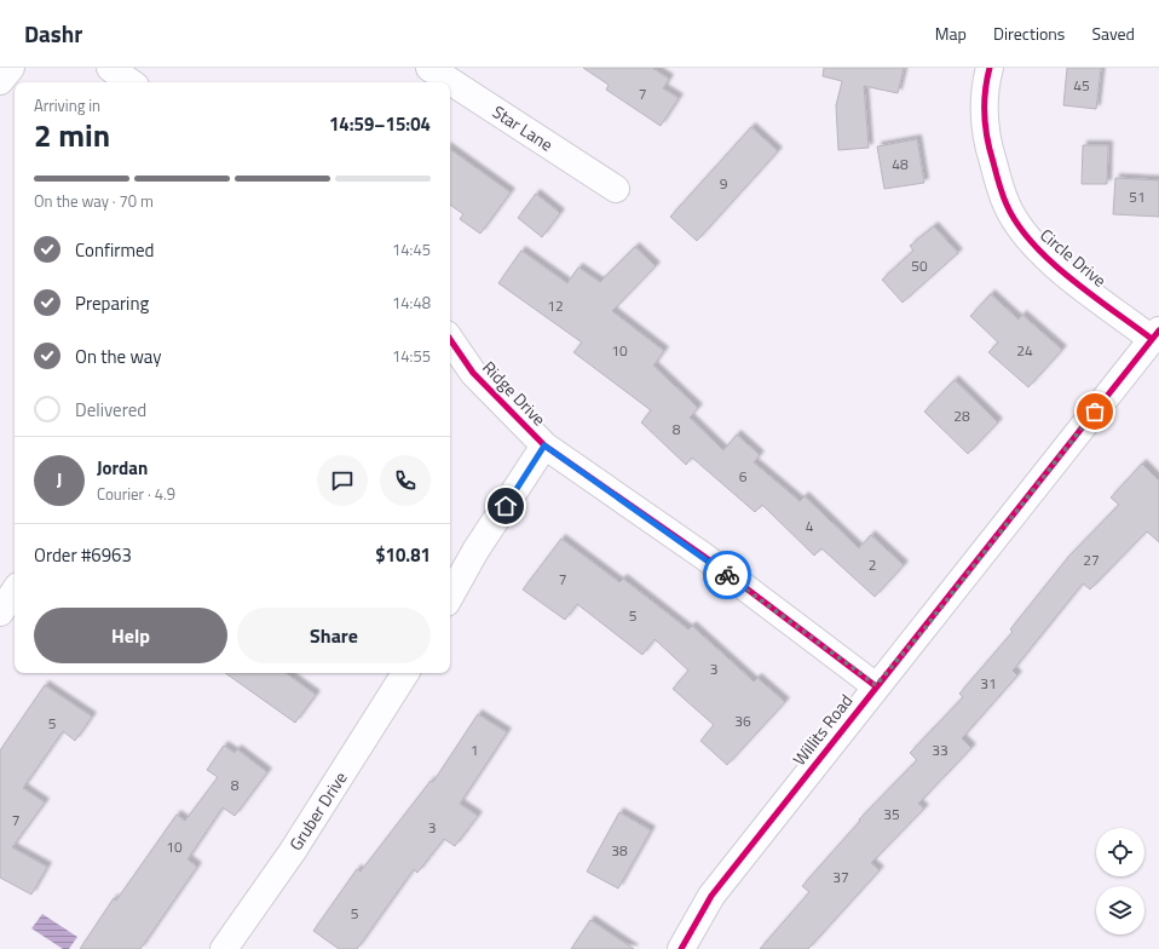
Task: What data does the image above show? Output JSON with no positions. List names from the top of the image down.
{
  "streets": {
    "street": [
      "Star Lane",
      "Circle Drive",
      "Ridge Drive",
      "Willits Road",
      "Gruber Drive"
    ]
  },
  "crossings": [
    ["Circle Drive", "Willits Road"],
    ["Ridge Drive", "Willits Road"]
  ],
  "house_numbers": [
    "45",
    "7",
    "48",
    "9",
    "51",
    "50",
    "12",
    "10",
    "24",
    "28",
    "8",
    "6",
    "4",
    "27",
    "2",
    "7",
    "5",
    "3",
    "31",
    "36",
    "5",
    "1",
    "33",
    "8",
    "35",
    "7",
    "3",
    "10",
    "38",
    "37",
    "5"
  ],
  "page": {
    "header": "Dashr",
    "nav": ["Map", "Directions", "Saved"],
    "heading": ["2 min", "Arriving in", "14:59–15:04"],
    "panel": [
      "Jordan",
      "Courier · 4.9",
      "Order #6963",
      "$10.81"
    ],
    "bar": "On the way · 70 m",
    "list": [
      ["Confirmed", "14:45"],
      ["Preparing", "14:48"],
      ["On the way", "14:55"],
      "Delivered"
    ],
    "round": "J",
    "buttons": ["Help", "Share"]
  }
}
